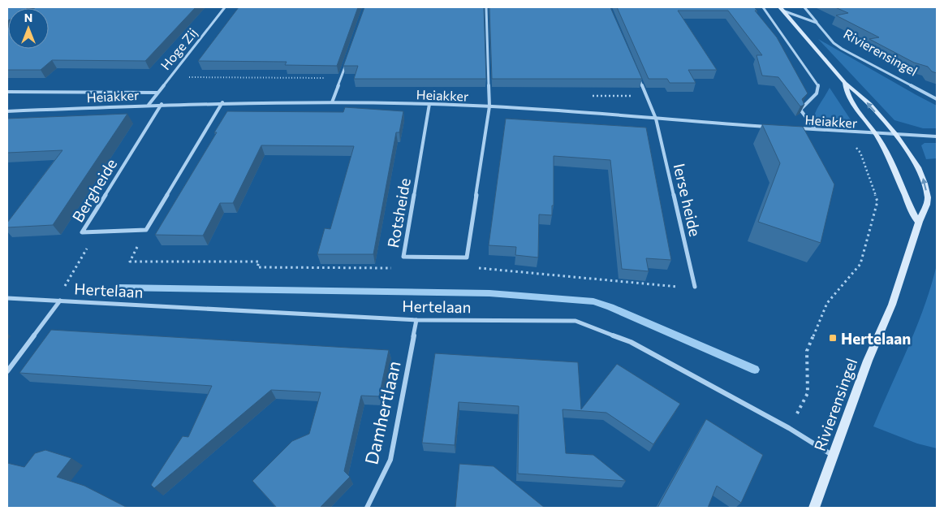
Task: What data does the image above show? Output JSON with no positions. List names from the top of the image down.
{
  "streets": {
    "street": [
      "Hoge Zij",
      "Rivierensingel",
      "Heiakker",
      "Bergheide",
      "Ierse heide",
      "Rotsheide",
      "Hertelaan",
      "Damhertlaan"
    ]
  },
  "crossings": [
    ["Hoge Zij", "Heiakker"],
    ["Rivierensingel", "Heiakker"],
    ["Rivierensingel", "Hertelaan"],
    ["Heiakker", "Bergheide"],
    ["Heiakker", "Ierse heide"],
    ["Heiakker", "Rotsheide"],
    ["Hertelaan", "Damhertlaan"]
  ],
  "places": {
    "transit": ["Hertelaan"]
  },
  "north": "top"
}
